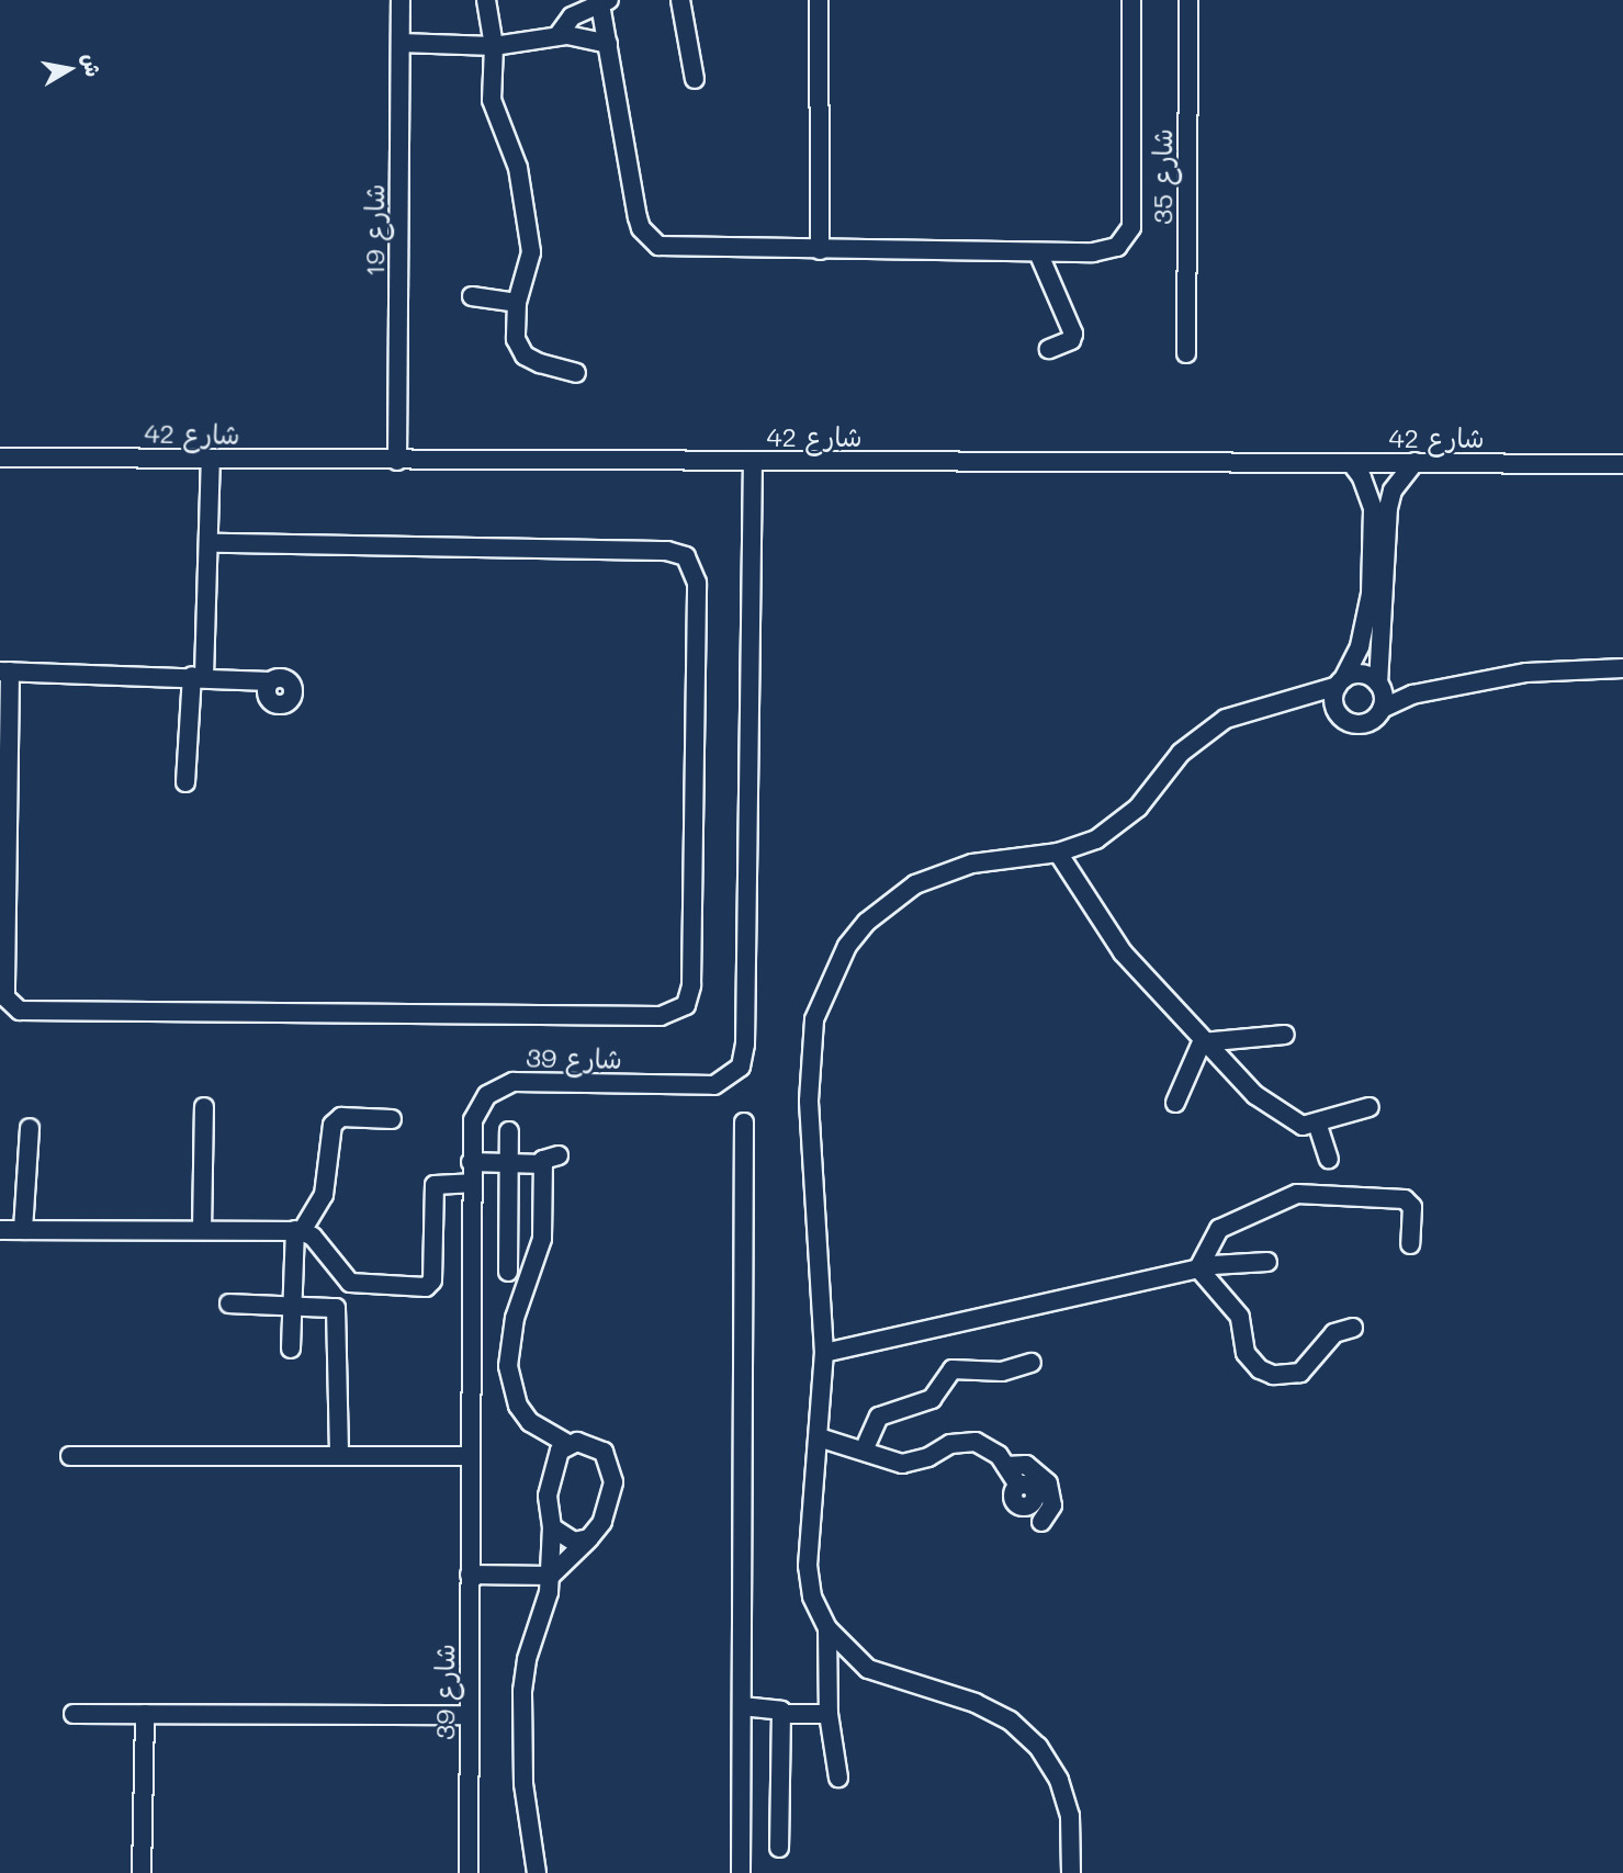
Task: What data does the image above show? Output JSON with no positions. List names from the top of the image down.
{
  "streets": {
    "street": [
      "شارع 35",
      "شارع 19",
      "شارع 42",
      "شارع 39"
    ]
  },
  "crossings": [
    ["شارع 19", "شارع 42"],
    ["شارع 42", "شارع 39"]
  ],
  "north": "right"
}
